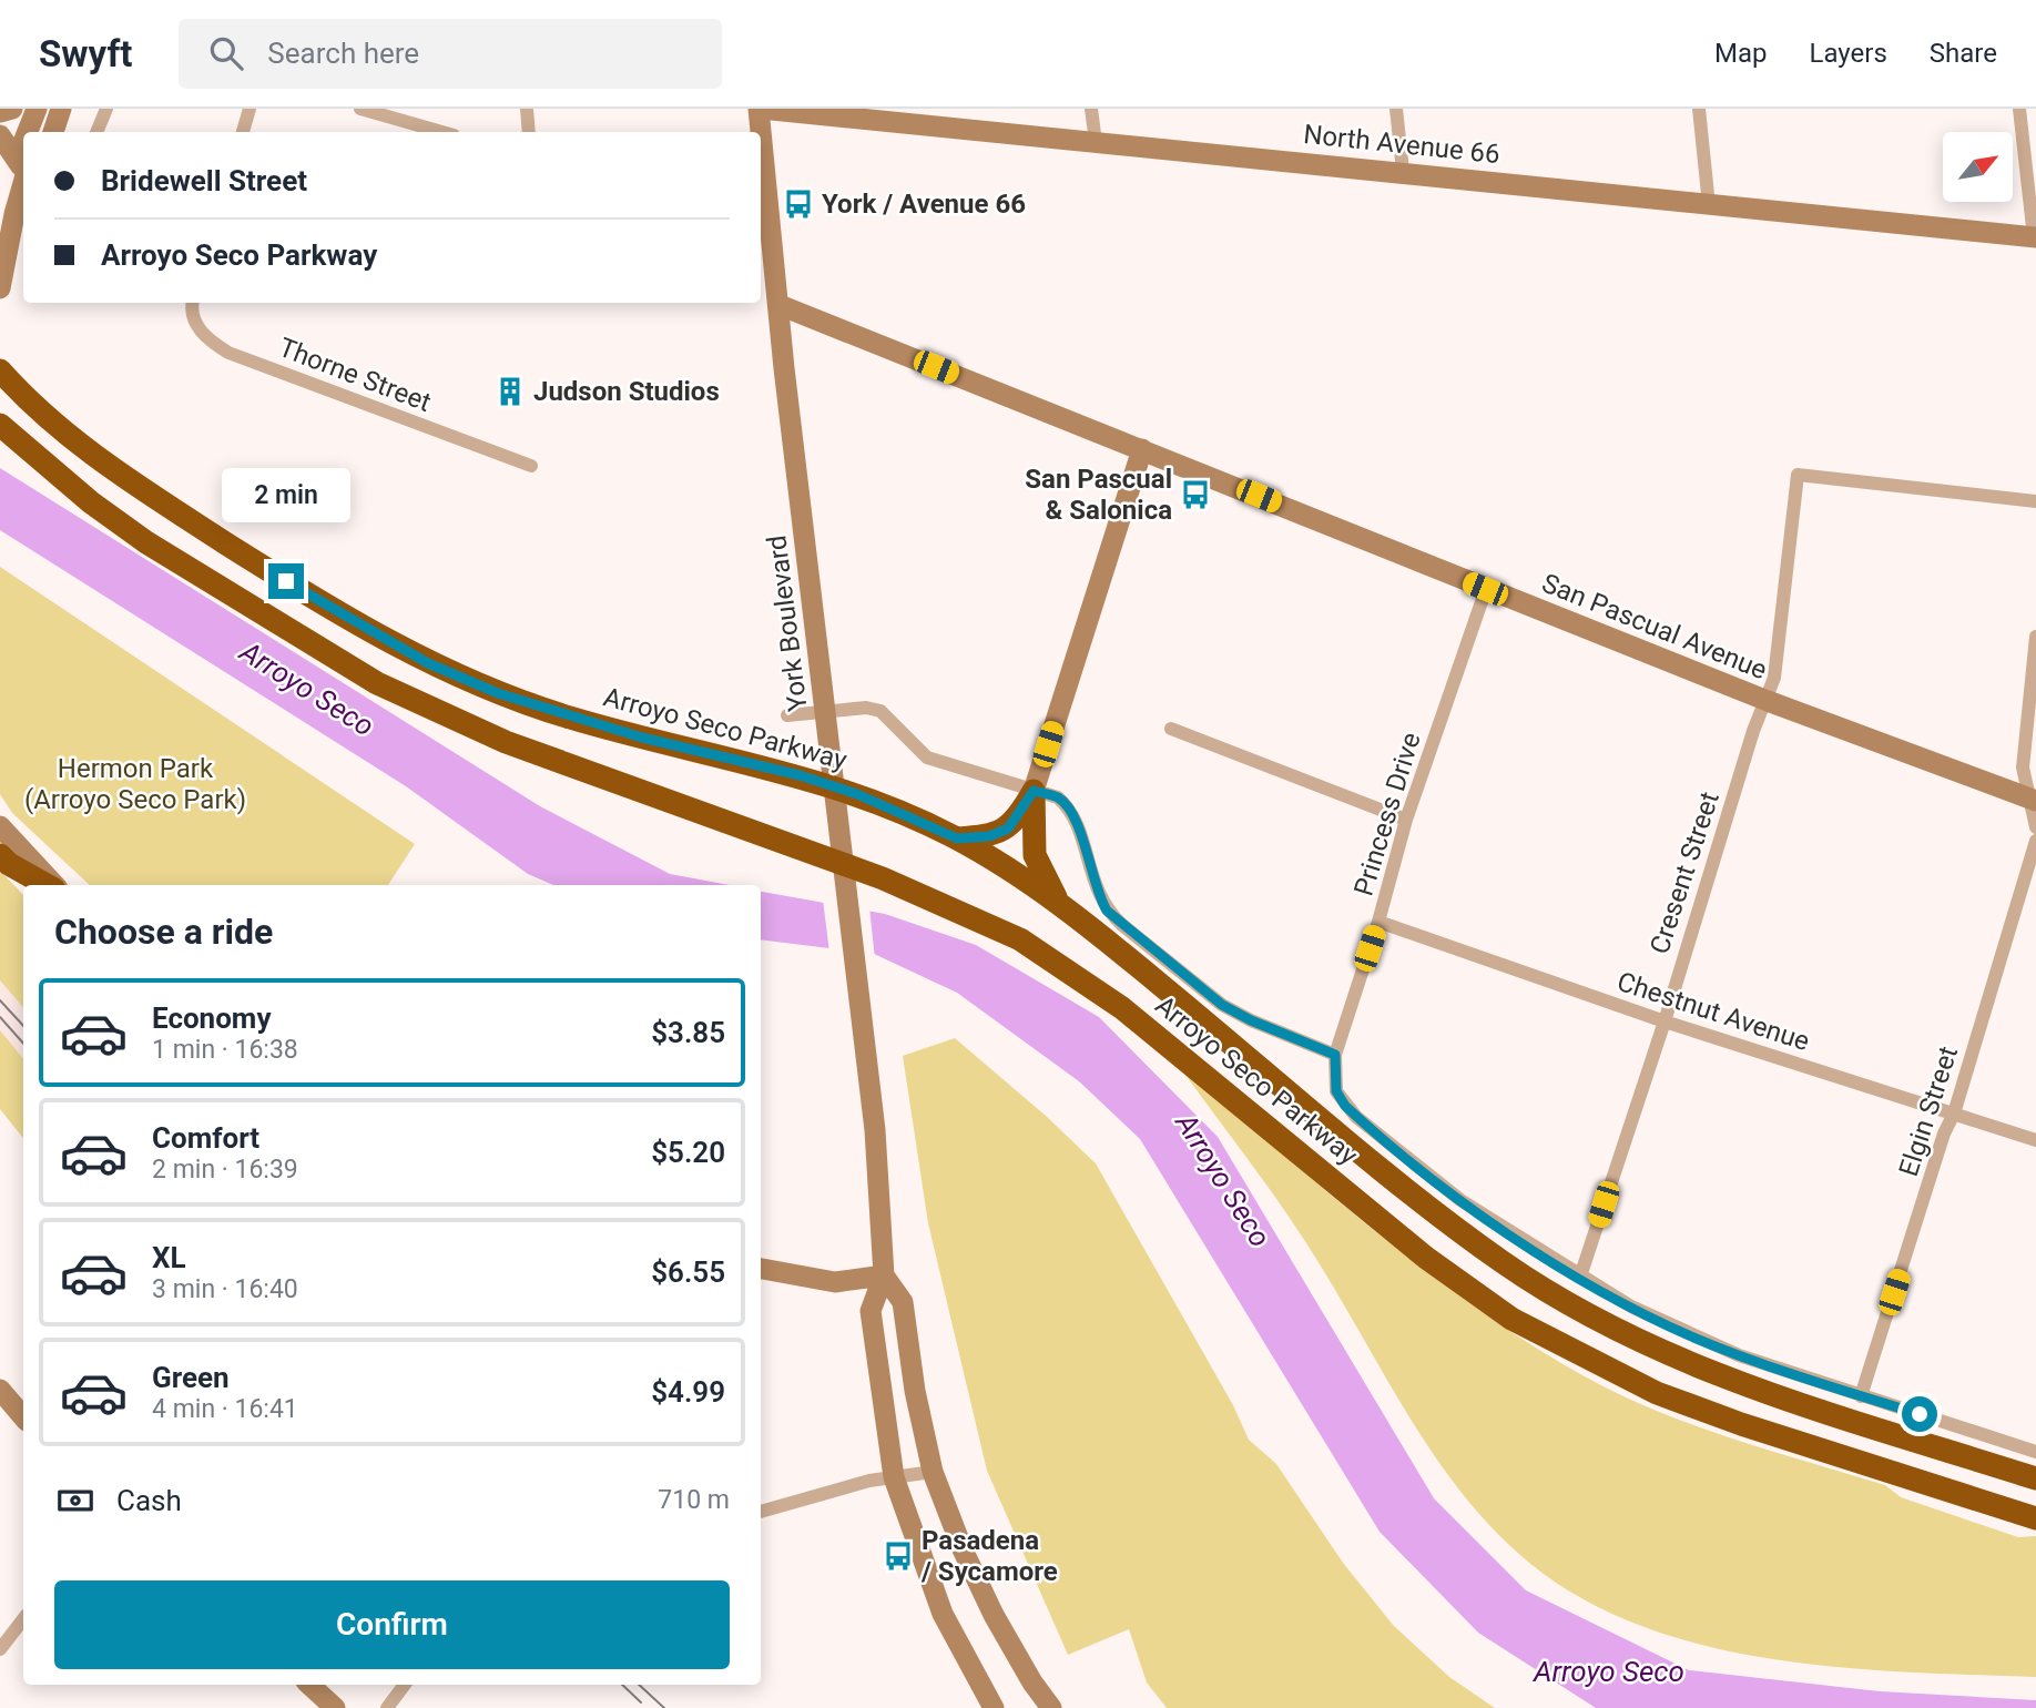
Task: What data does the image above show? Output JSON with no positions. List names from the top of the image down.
{
  "streets": {
    "highway": ["Arroyo Seco Parkway"],
    "main road": ["North Avenue 66", "York Boulevard", "San Pascual Avenue"],
    "street": [
      "Thorne Street",
      "Princess Drive",
      "Cresent Street",
      "Chestnut Avenue",
      "Elgin Street"
    ]
  },
  "crossings": [
    ["North Avenue 66", "York Boulevard"],
    ["York Boulevard", "San Pascual Avenue"],
    ["San Pascual Avenue", "Princess Drive"],
    ["San Pascual Avenue", "Cresent Street"],
    ["Princess Drive", "Chestnut Avenue"],
    ["Cresent Street", "Chestnut Avenue"],
    ["Chestnut Avenue", "Elgin Street"]
  ],
  "water": ["Arroyo Seco"],
  "parks": ["Hermon Park (Arroyo Seco Park)"],
  "places": {
    "bus stop": ["York / Avenue 66", "San Pascual & Salonica", "Pasadena / Sycamore"],
    "building": ["Judson Studios"]
  },
  "north": "top right",
  "page": {
    "header": "Swyft",
    "search": "Search here",
    "nav": ["Map", "Layers", "Share"],
    "banner": ["Bridewell Street", "Arroyo Seco Parkway"],
    "bubble": "2 min",
    "heading": "Choose a ride",
    "list": [
      {
        "name": "Economy",
        "note": "1 min · 16:38",
        "value": "$3.85"
      },
      {
        "name": "Comfort",
        "note": "2 min · 16:39",
        "value": "$5.20"
      },
      {
        "name": "XL",
        "note": "3 min · 16:40",
        "value": "$6.55"
      },
      {
        "name": "Green",
        "note": "4 min · 16:41",
        "value": "$4.99"
      }
    ],
    "pay": ["Cash", "710 m"],
    "buttons": "Confirm"
  }
}
